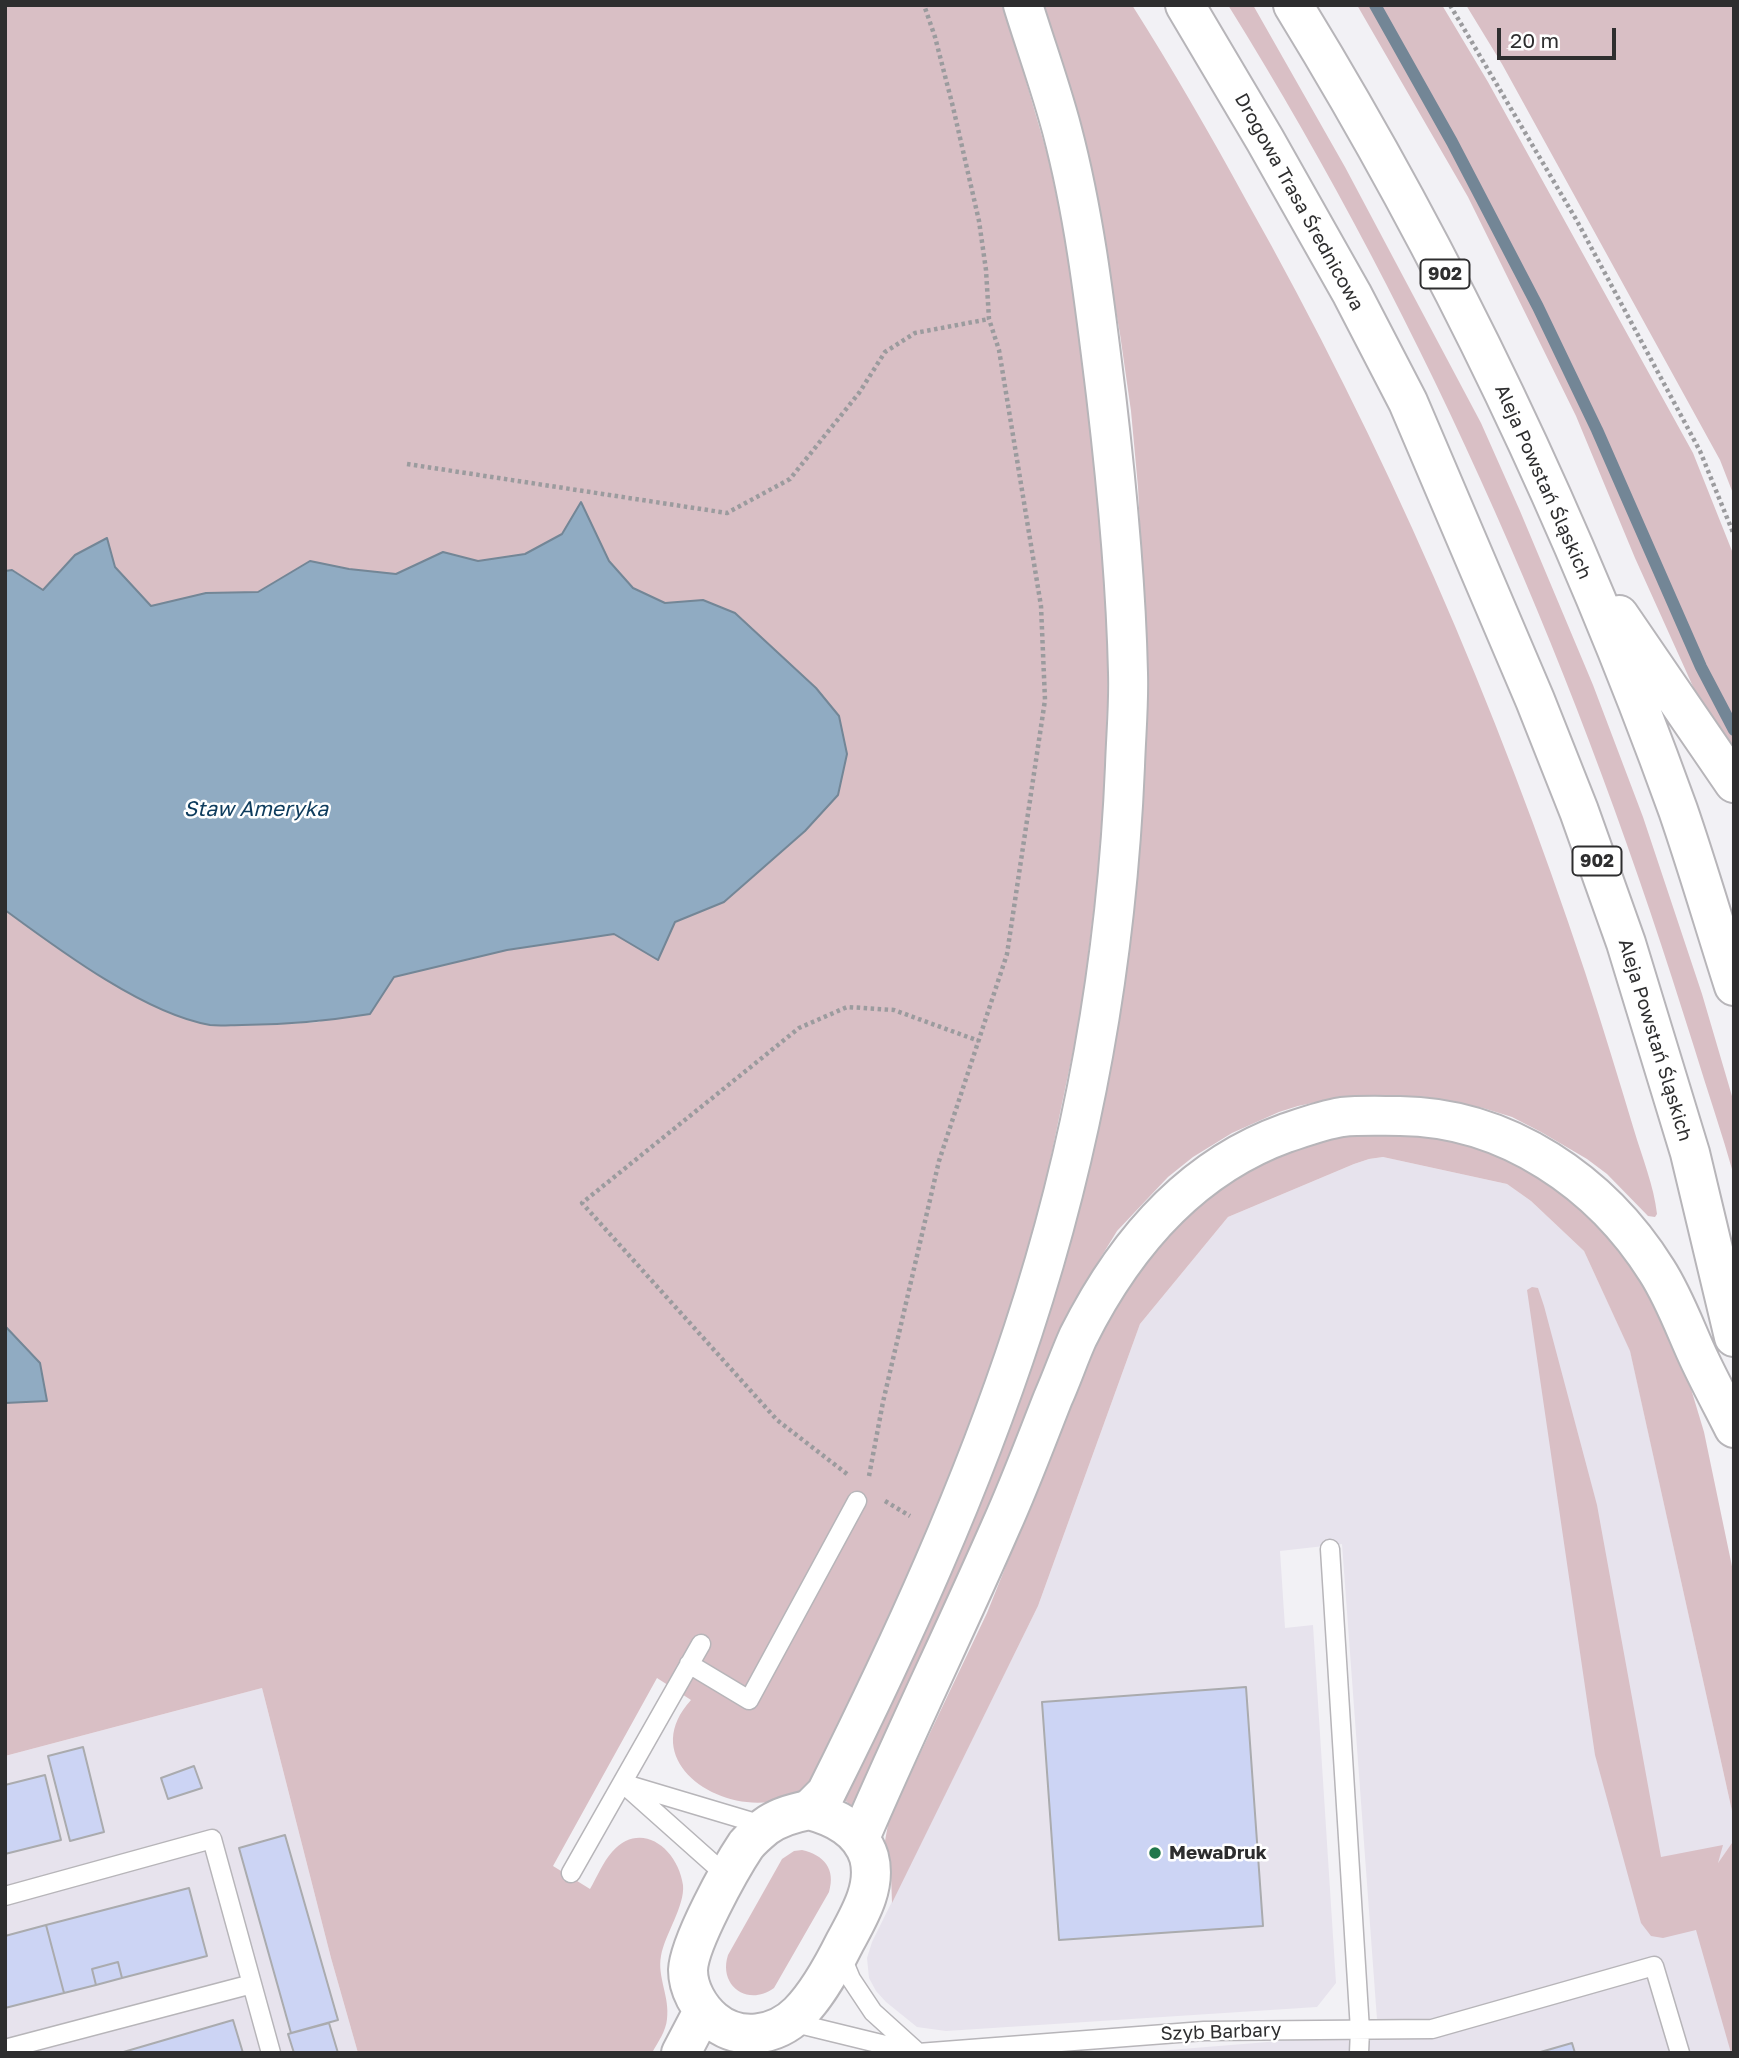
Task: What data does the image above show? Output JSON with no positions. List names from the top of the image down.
{
  "streets": {
    "main road": ["Drogowa Trasa Średnicowa", "902", "Aleja Powstań Śląskich"],
    "lane": ["Szyb Barbary"]
  },
  "crossings": [
    ["Drogowa Trasa Średnicowa", "Aleja Powstań Śląskich"]
  ],
  "water": ["Staw Ameryka"],
  "places": ["MewaDruk"],
  "scale_bar": "20 m"
}
